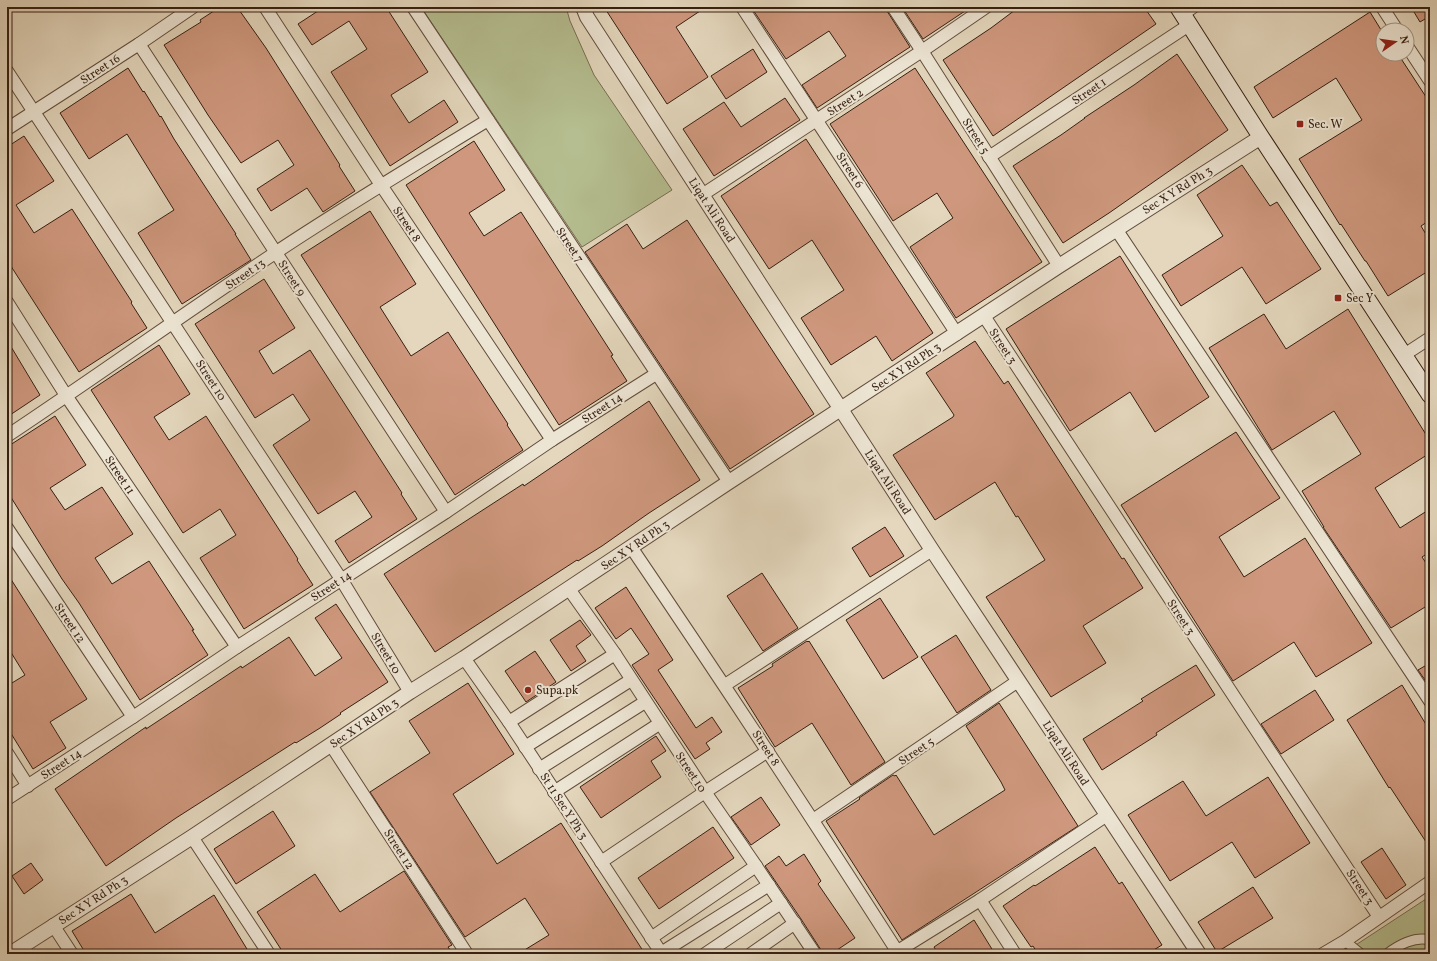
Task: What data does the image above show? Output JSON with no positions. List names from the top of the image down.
{
  "streets": {
    "street": [
      "Street 16",
      "Street 1",
      "Street 2",
      "Street 5",
      "Street 6",
      "Sec X Y Rd Ph 3",
      "Liqat Ali Road",
      "Street 8",
      "Street 7",
      "Street 13",
      "Street 9",
      "Street 3",
      "Street 10",
      "Street 14",
      "Street 11",
      "Street 12",
      "St 11 Sec Y Ph 3"
    ]
  },
  "crossings": [
    ["Street 16", "Street 9"],
    ["Street 16", "Street 10"],
    ["Street 1", "Street 5"],
    ["Street 2", "Street 5"],
    ["Street 2", "Street 6"],
    ["Street 2", "Liqat Ali Road"],
    ["Street 5", "Sec X Y Rd Ph 3"],
    ["Street 5", "Liqat Ali Road"],
    ["Street 5", "Street 8"],
    ["Street 6", "Sec X Y Rd Ph 3"],
    ["Sec X Y Rd Ph 3", "Liqat Ali Road"],
    ["Sec X Y Rd Ph 3", "Street 8"],
    ["Sec X Y Rd Ph 3", "Street 7"],
    ["Sec X Y Rd Ph 3", "Street 3"],
    ["Sec X Y Rd Ph 3", "Street 10"],
    ["Sec X Y Rd Ph 3", "Street 12"],
    ["Sec X Y Rd Ph 3", "St 11 Sec Y Ph 3"],
    ["Street 8", "Street 13"],
    ["Street 8", "Street 14"],
    ["Street 7", "Street 13"],
    ["Street 7", "Street 14"],
    ["Street 13", "Street 9"],
    ["Street 13", "Street 10"],
    ["Street 13", "Street 11"],
    ["Street 9", "Street 14"],
    ["Street 10", "Street 14"],
    ["Street 14", "Street 11"],
    ["Street 14", "Street 12"]
  ],
  "places": {
    "transit": ["Sec. W", "Sec Y"],
    "other": ["Supa.pk"]
  },
  "north": "right"
}
